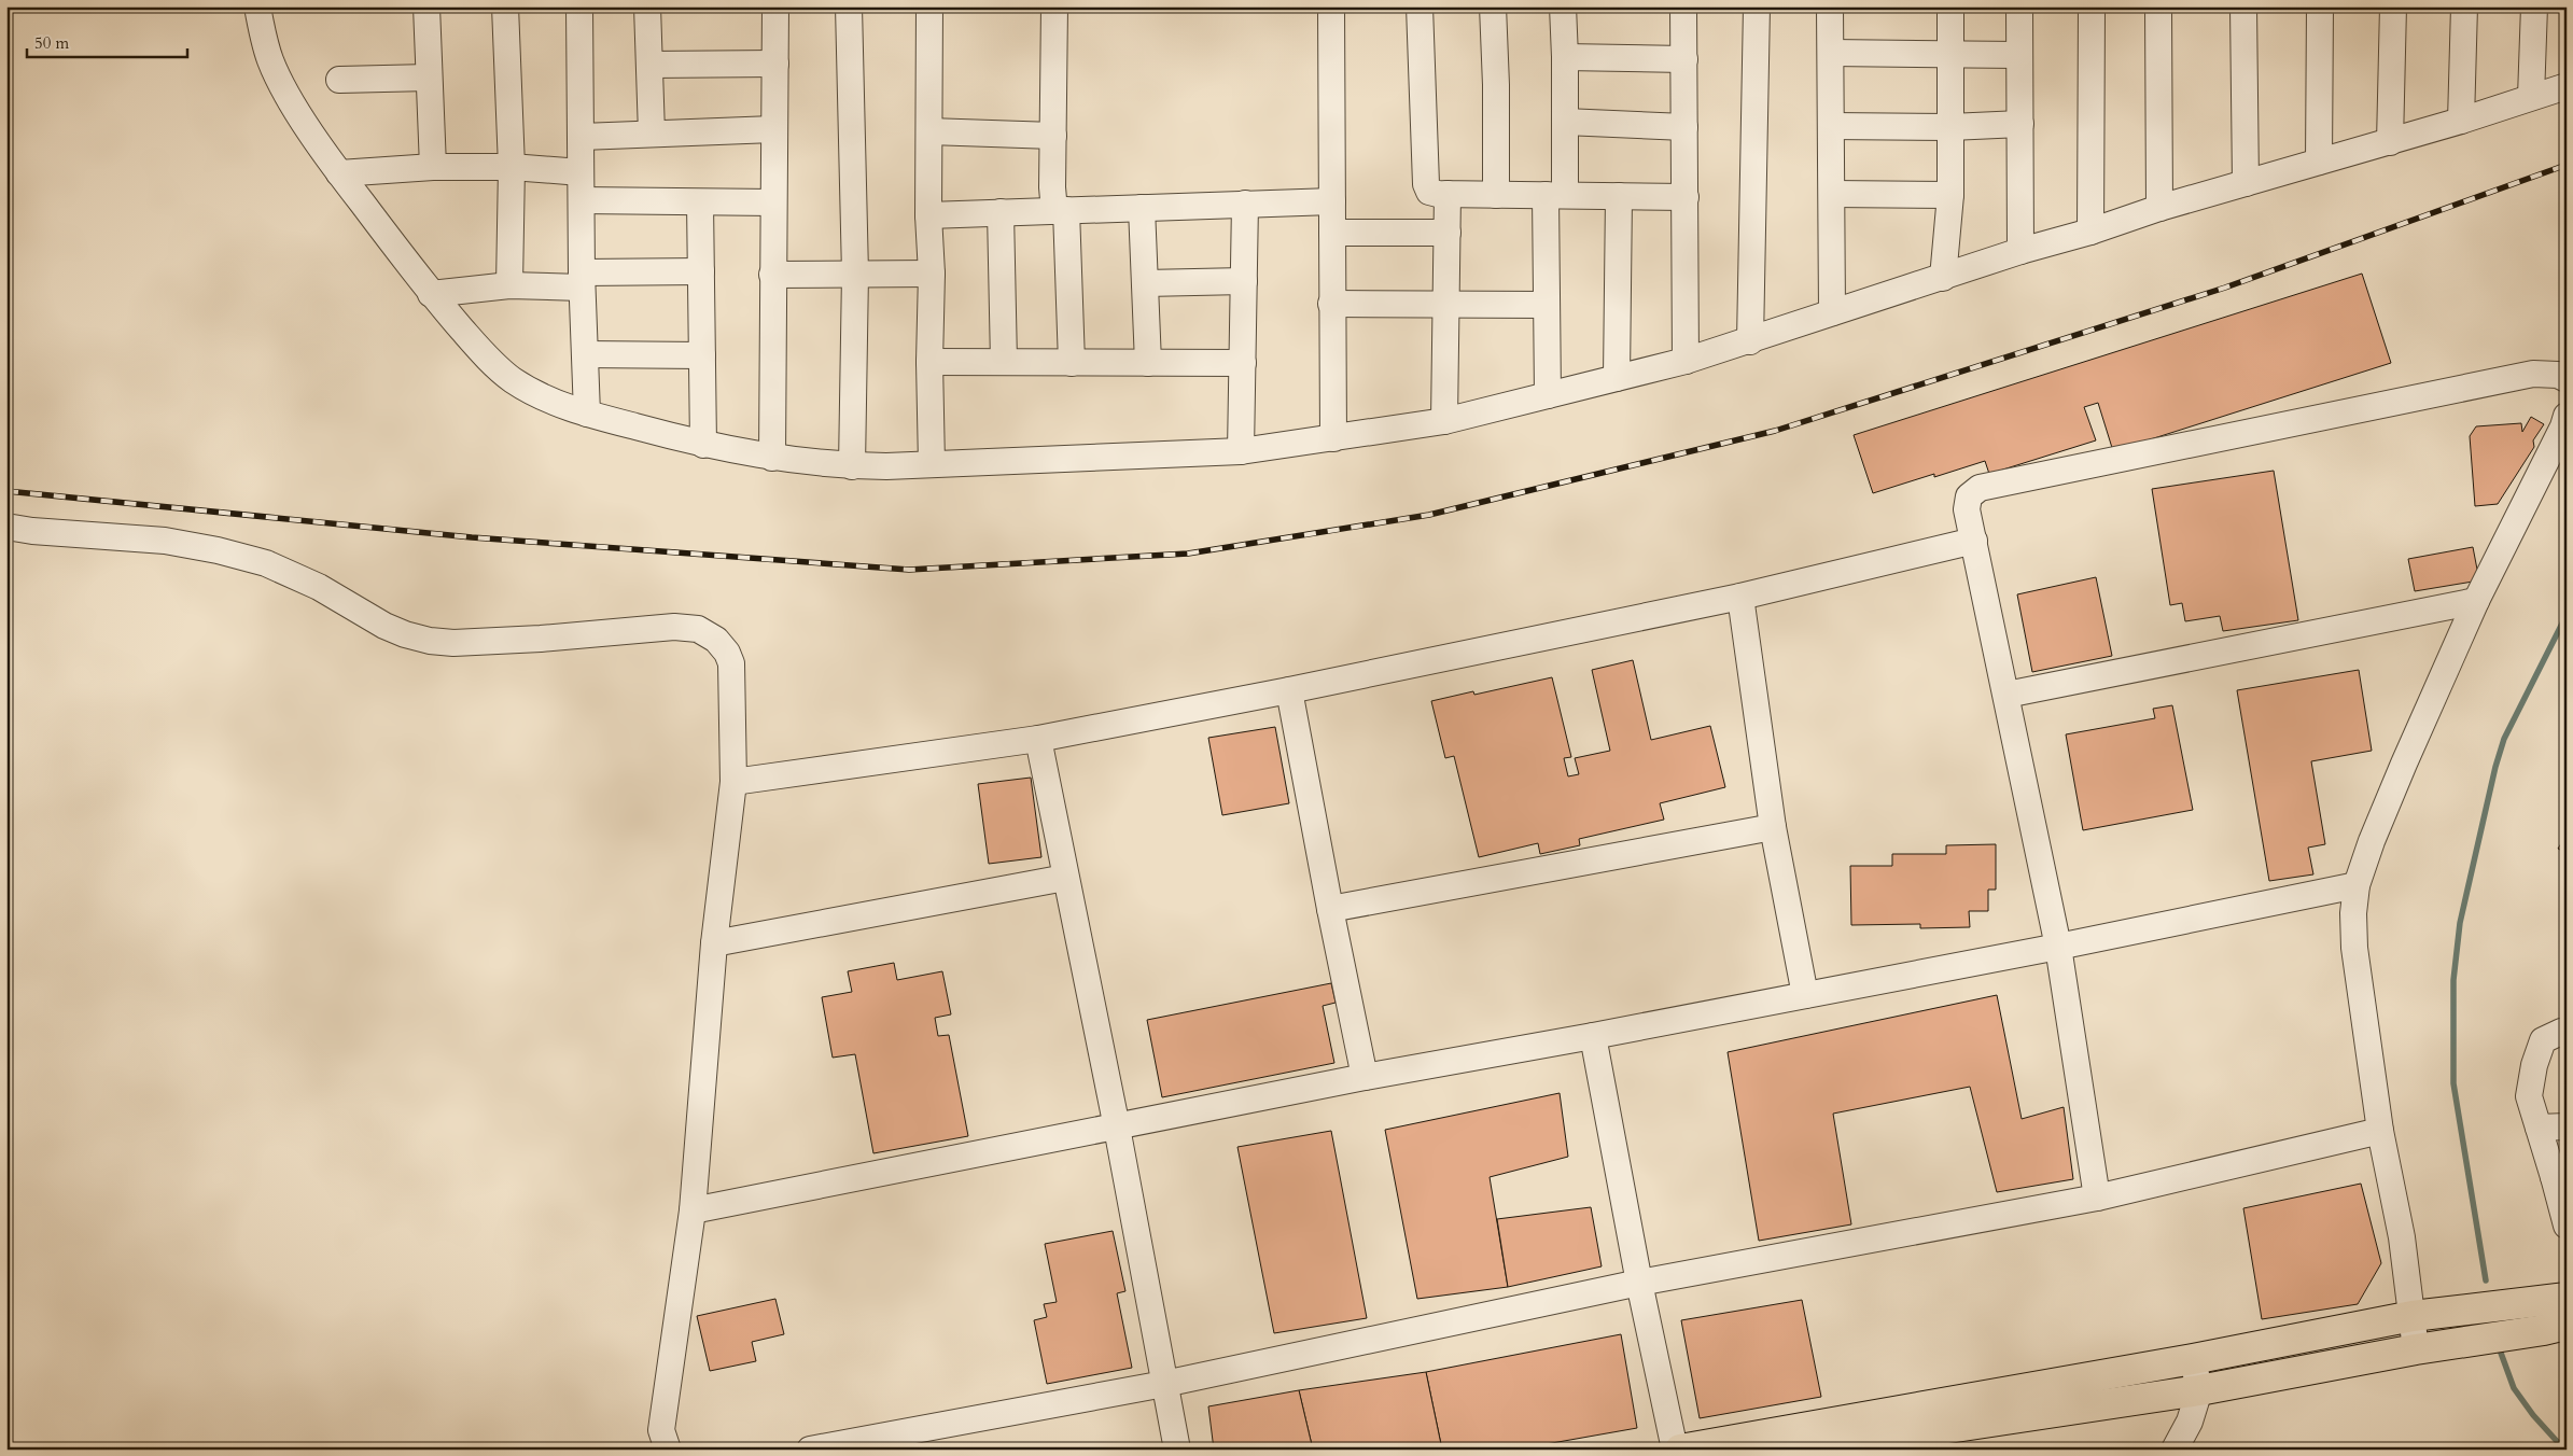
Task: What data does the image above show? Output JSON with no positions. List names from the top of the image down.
{
  "scale_bar": "50 m"
}
